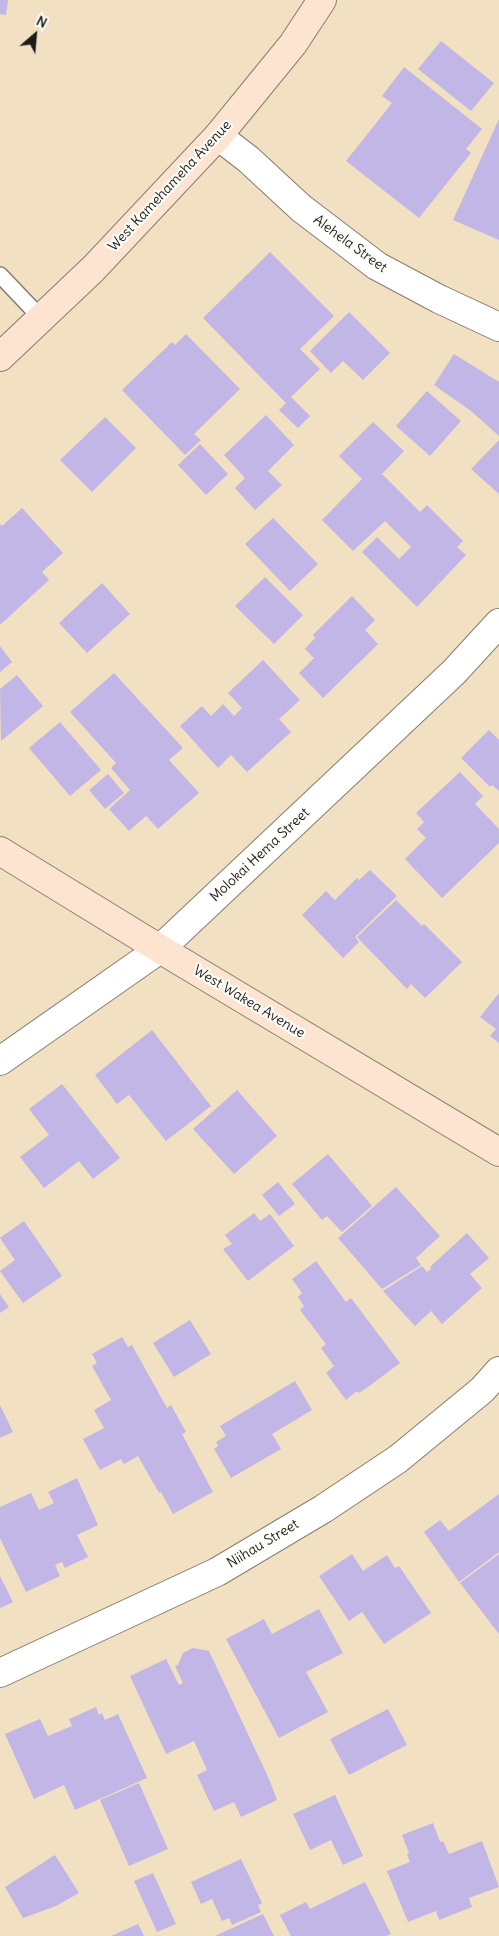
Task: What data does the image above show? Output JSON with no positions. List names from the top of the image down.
{
  "streets": {
    "street": [
      "West Kamehameha Avenue",
      "Alehela Street",
      "Molokai Hema Street",
      "West Wakea Avenue",
      "Niihau Street"
    ]
  },
  "crossings": [
    ["West Kamehameha Avenue", "Alehela Street"],
    ["Molokai Hema Street", "West Wakea Avenue"]
  ],
  "north": "top right"
}
